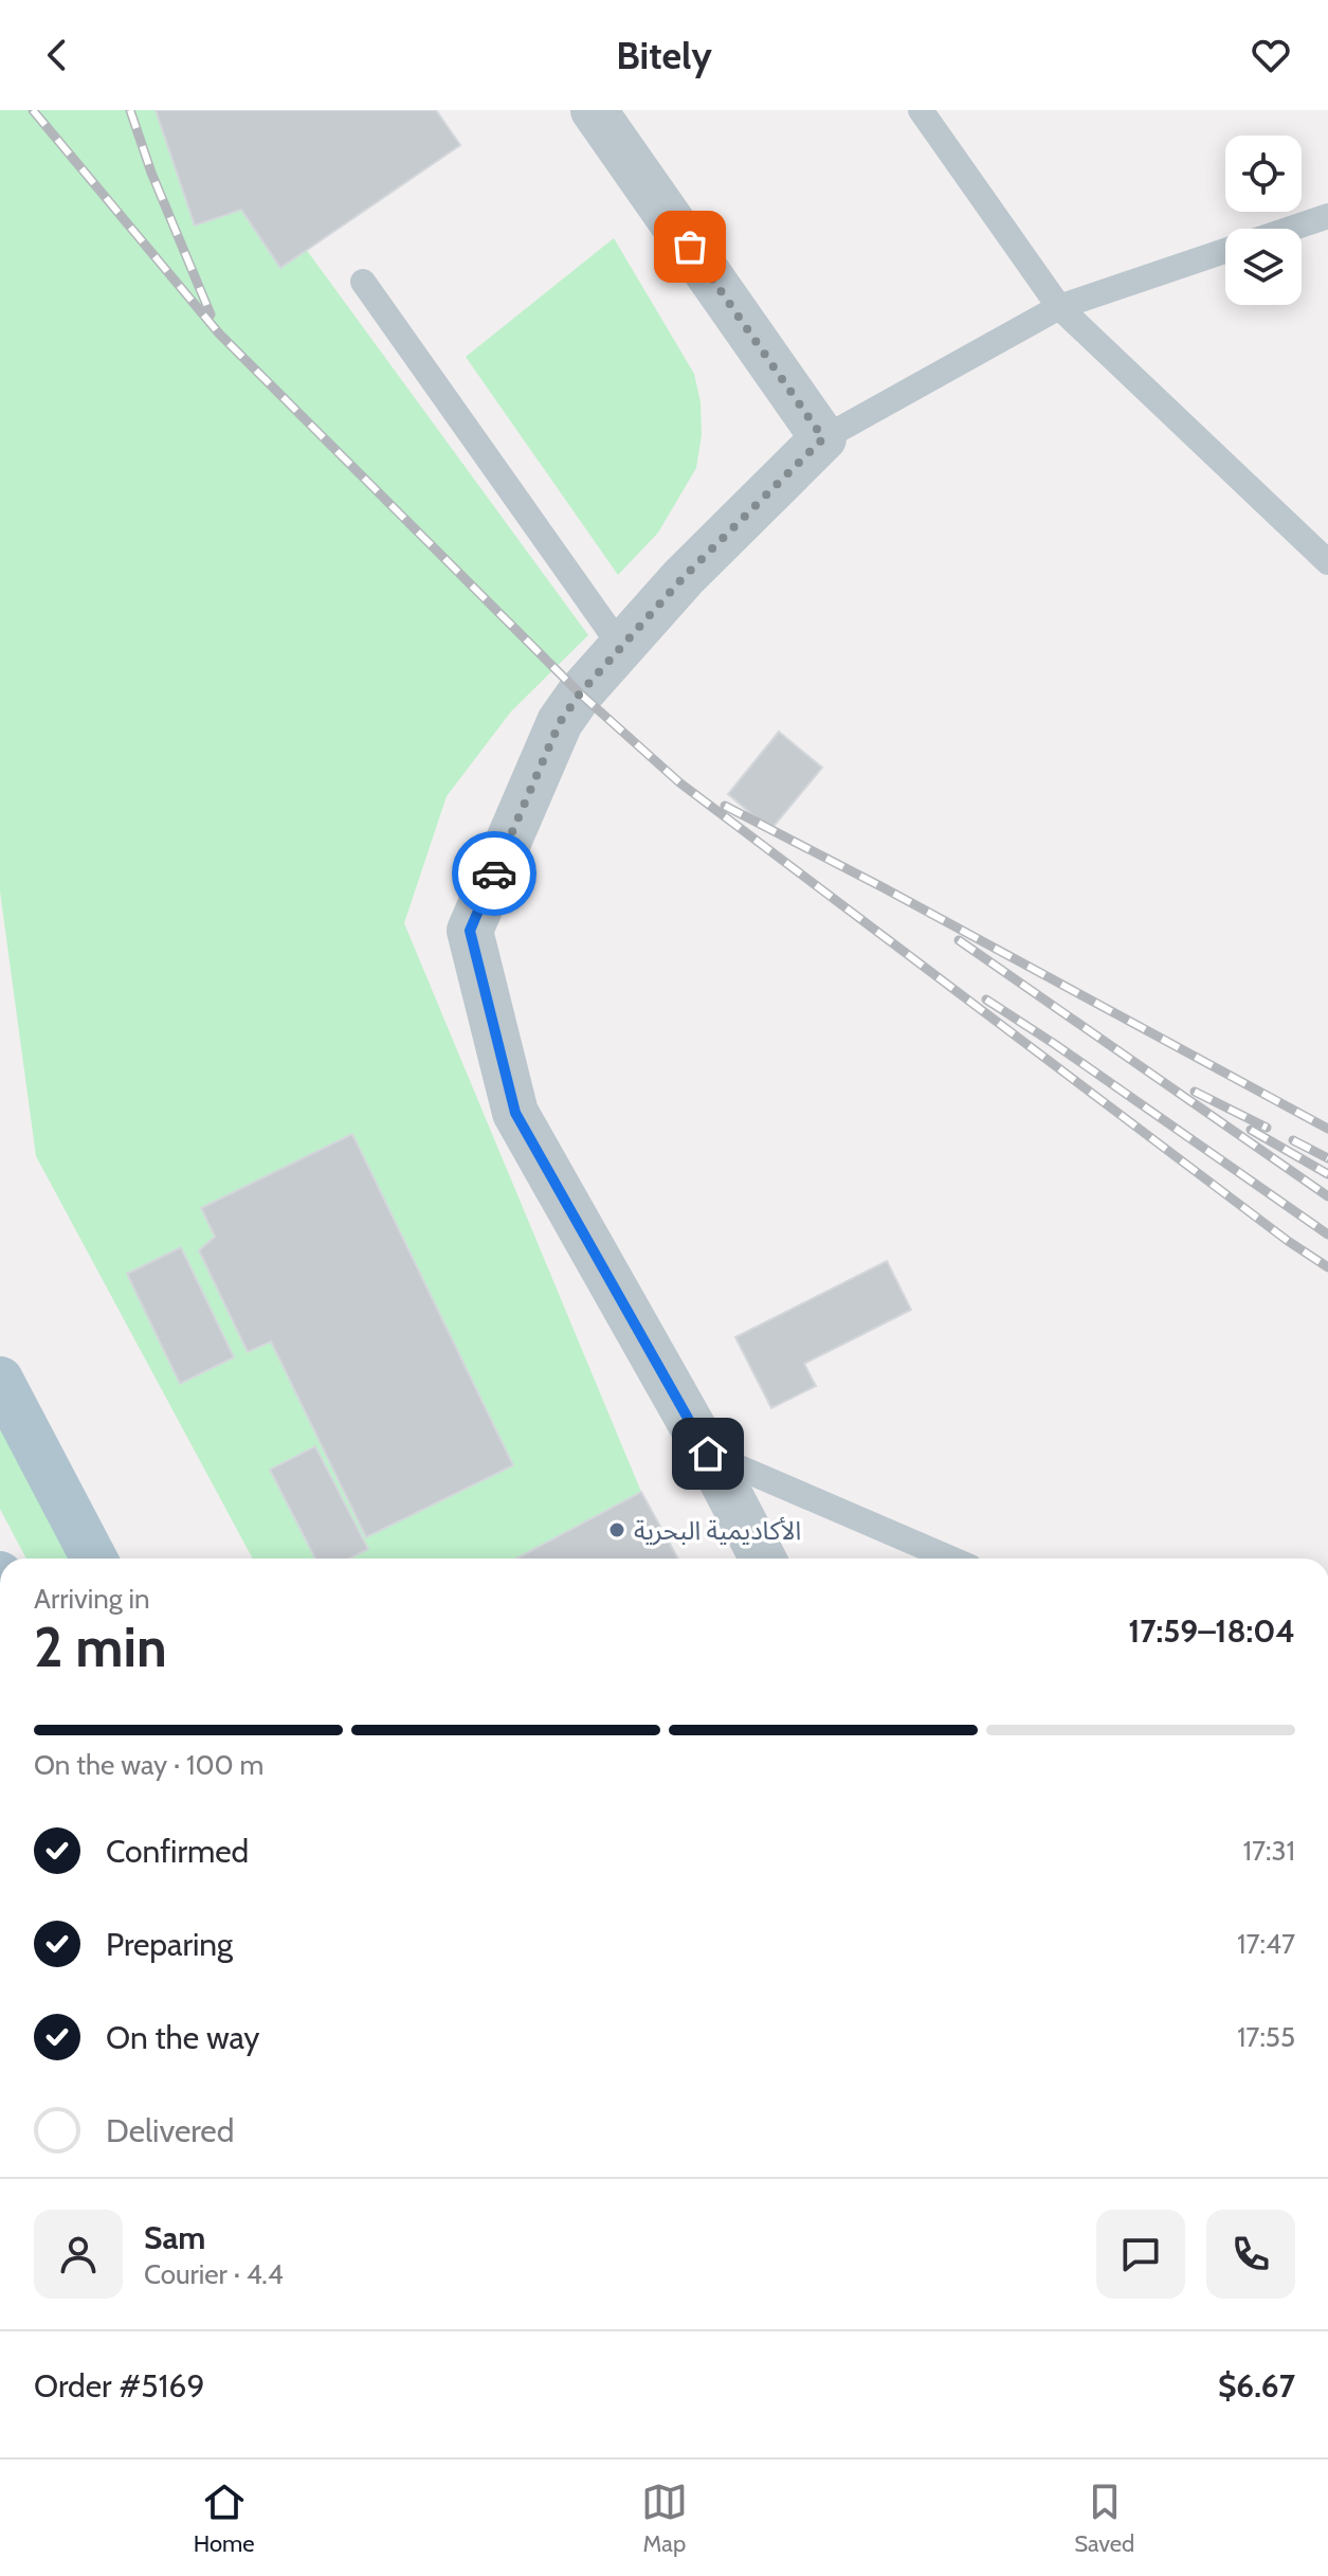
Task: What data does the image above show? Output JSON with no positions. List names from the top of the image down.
{
  "places": ["الأكاديمية البحرية"],
  "page": {
    "header": "Bitely",
    "heading": ["2 min", "Arriving in", "17:59–18:04"],
    "panel": [
      "Sam",
      "Courier · 4.4",
      "Order #5169",
      "$6.67"
    ],
    "bar": "On the way · 100 m",
    "list": [
      ["Confirmed", "17:31"],
      ["Preparing", "17:47"],
      ["On the way", "17:55"],
      "Delivered"
    ],
    "tabs": ["Home", "Map", "Saved"]
  }
}
